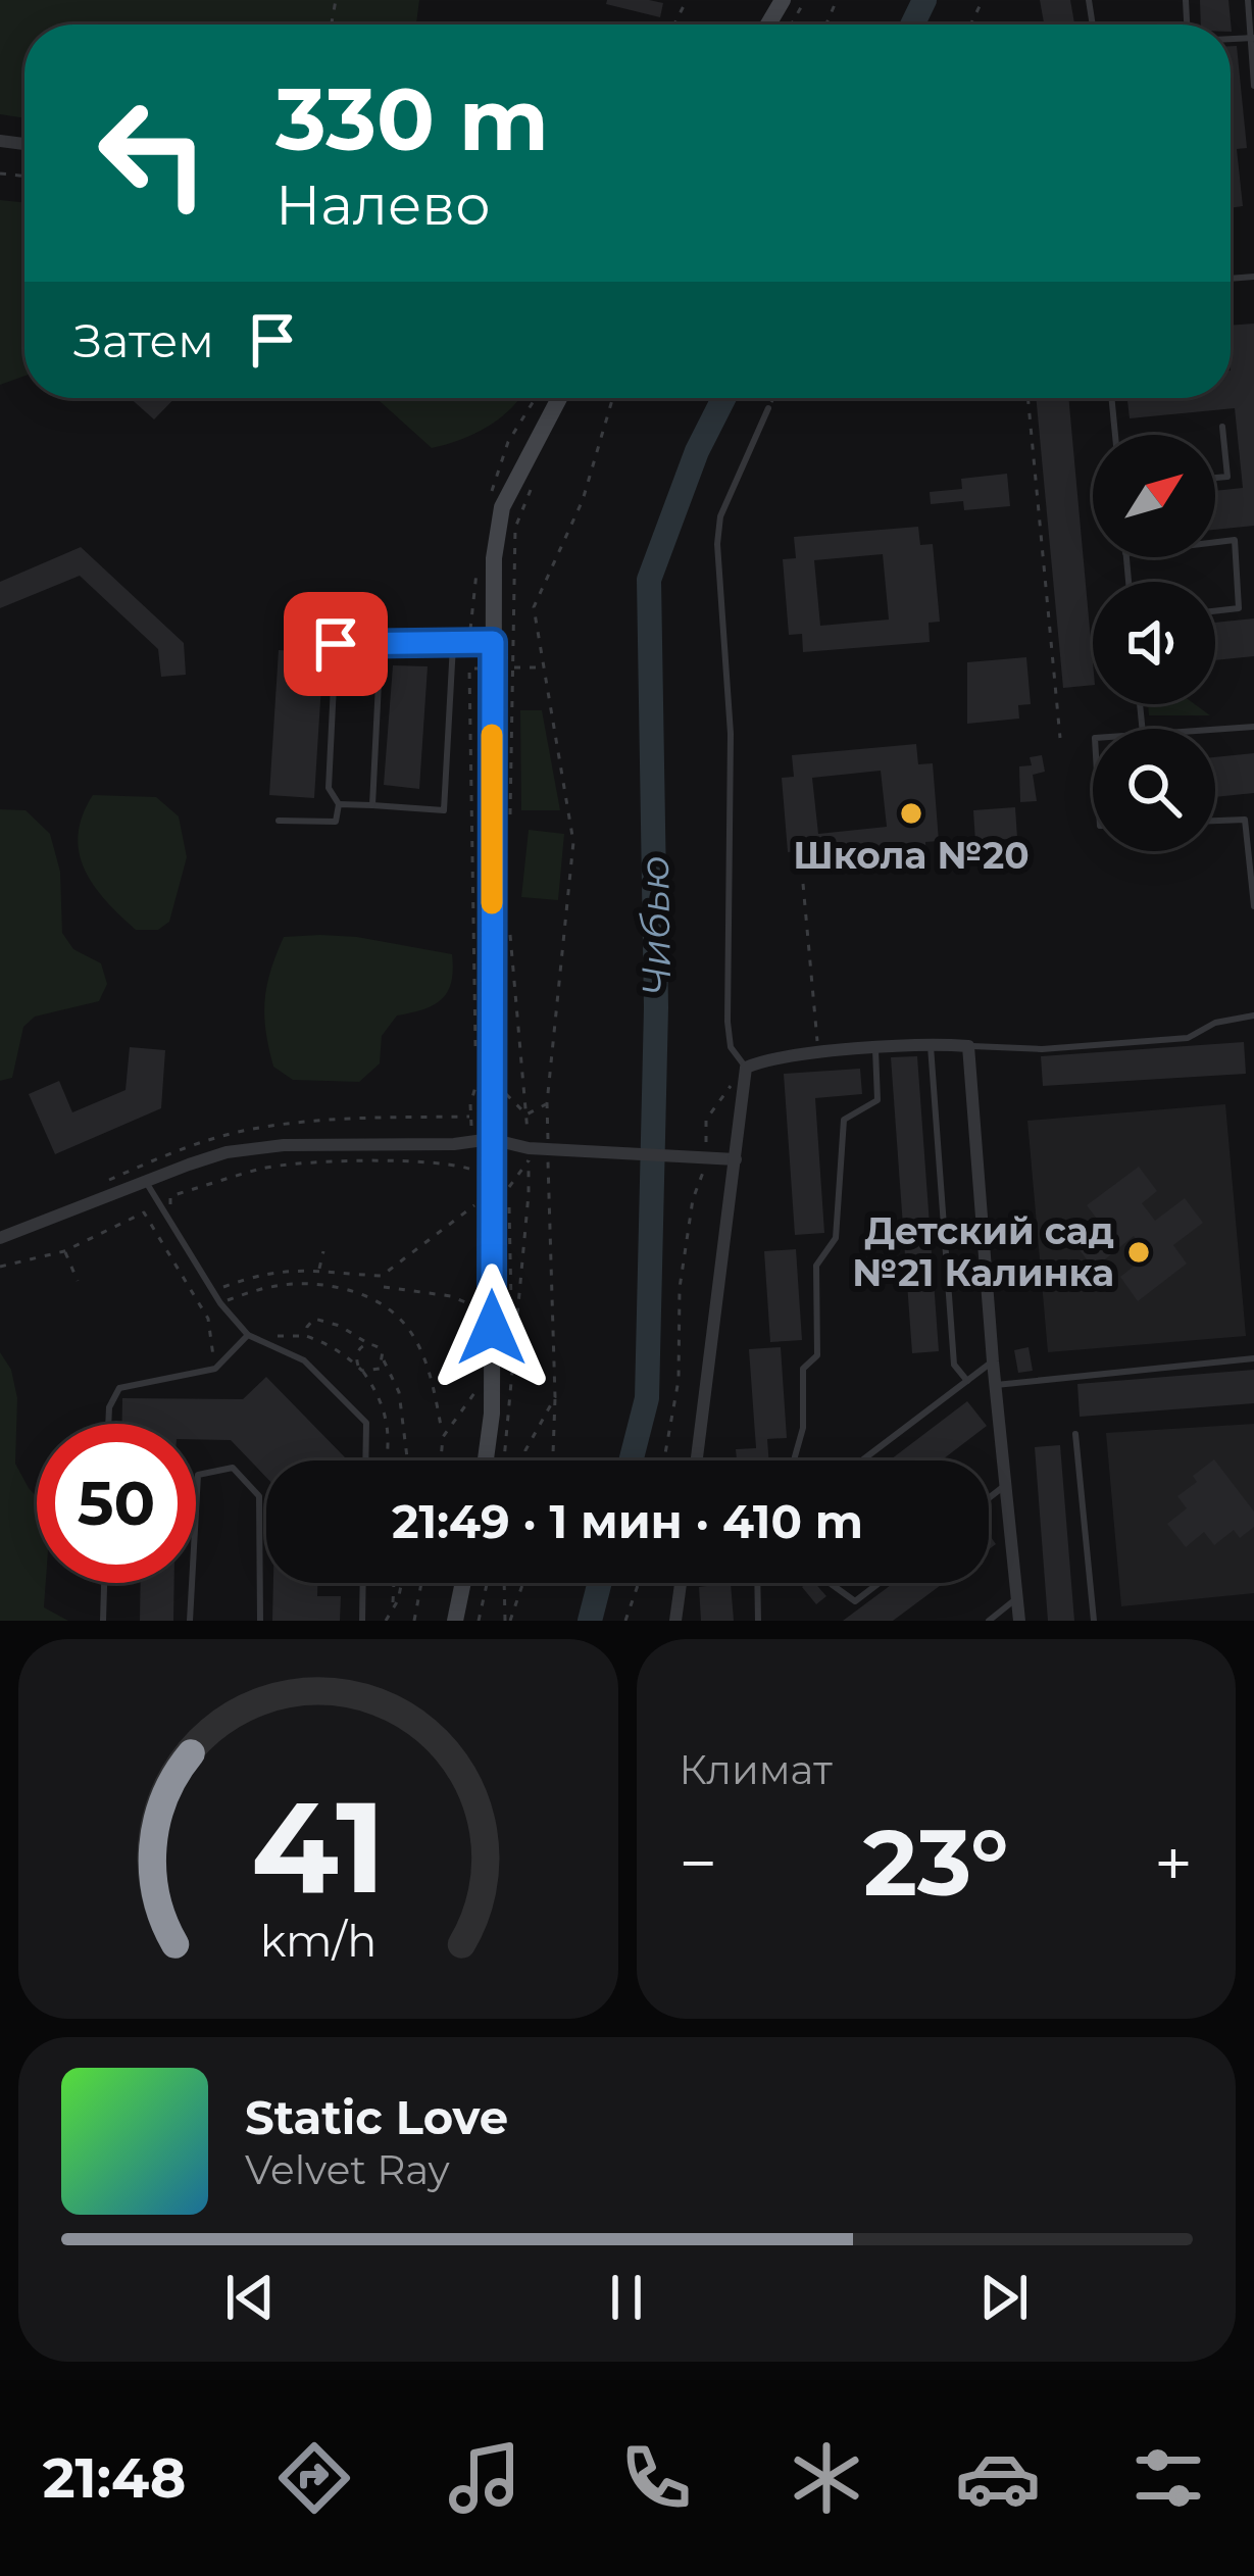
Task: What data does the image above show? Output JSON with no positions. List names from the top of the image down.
{
  "water": ["Чибью"],
  "places": ["Школа №20", "Детский сад №21 Калинка"],
  "north": "top right",
  "page": {
    "turn": ["330 m", "Налево"],
    "then": "Затем",
    "limit": "50",
    "trip": "21:49 · 1 мин · 410 m",
    "tile": "Климат",
    "heat": ["−", "23°", "+"],
    "song": ["Static Love", "Velvet Ray"],
    "tabs": "21:48",
    "gauge": ["41", "km/h"]
  }
}
